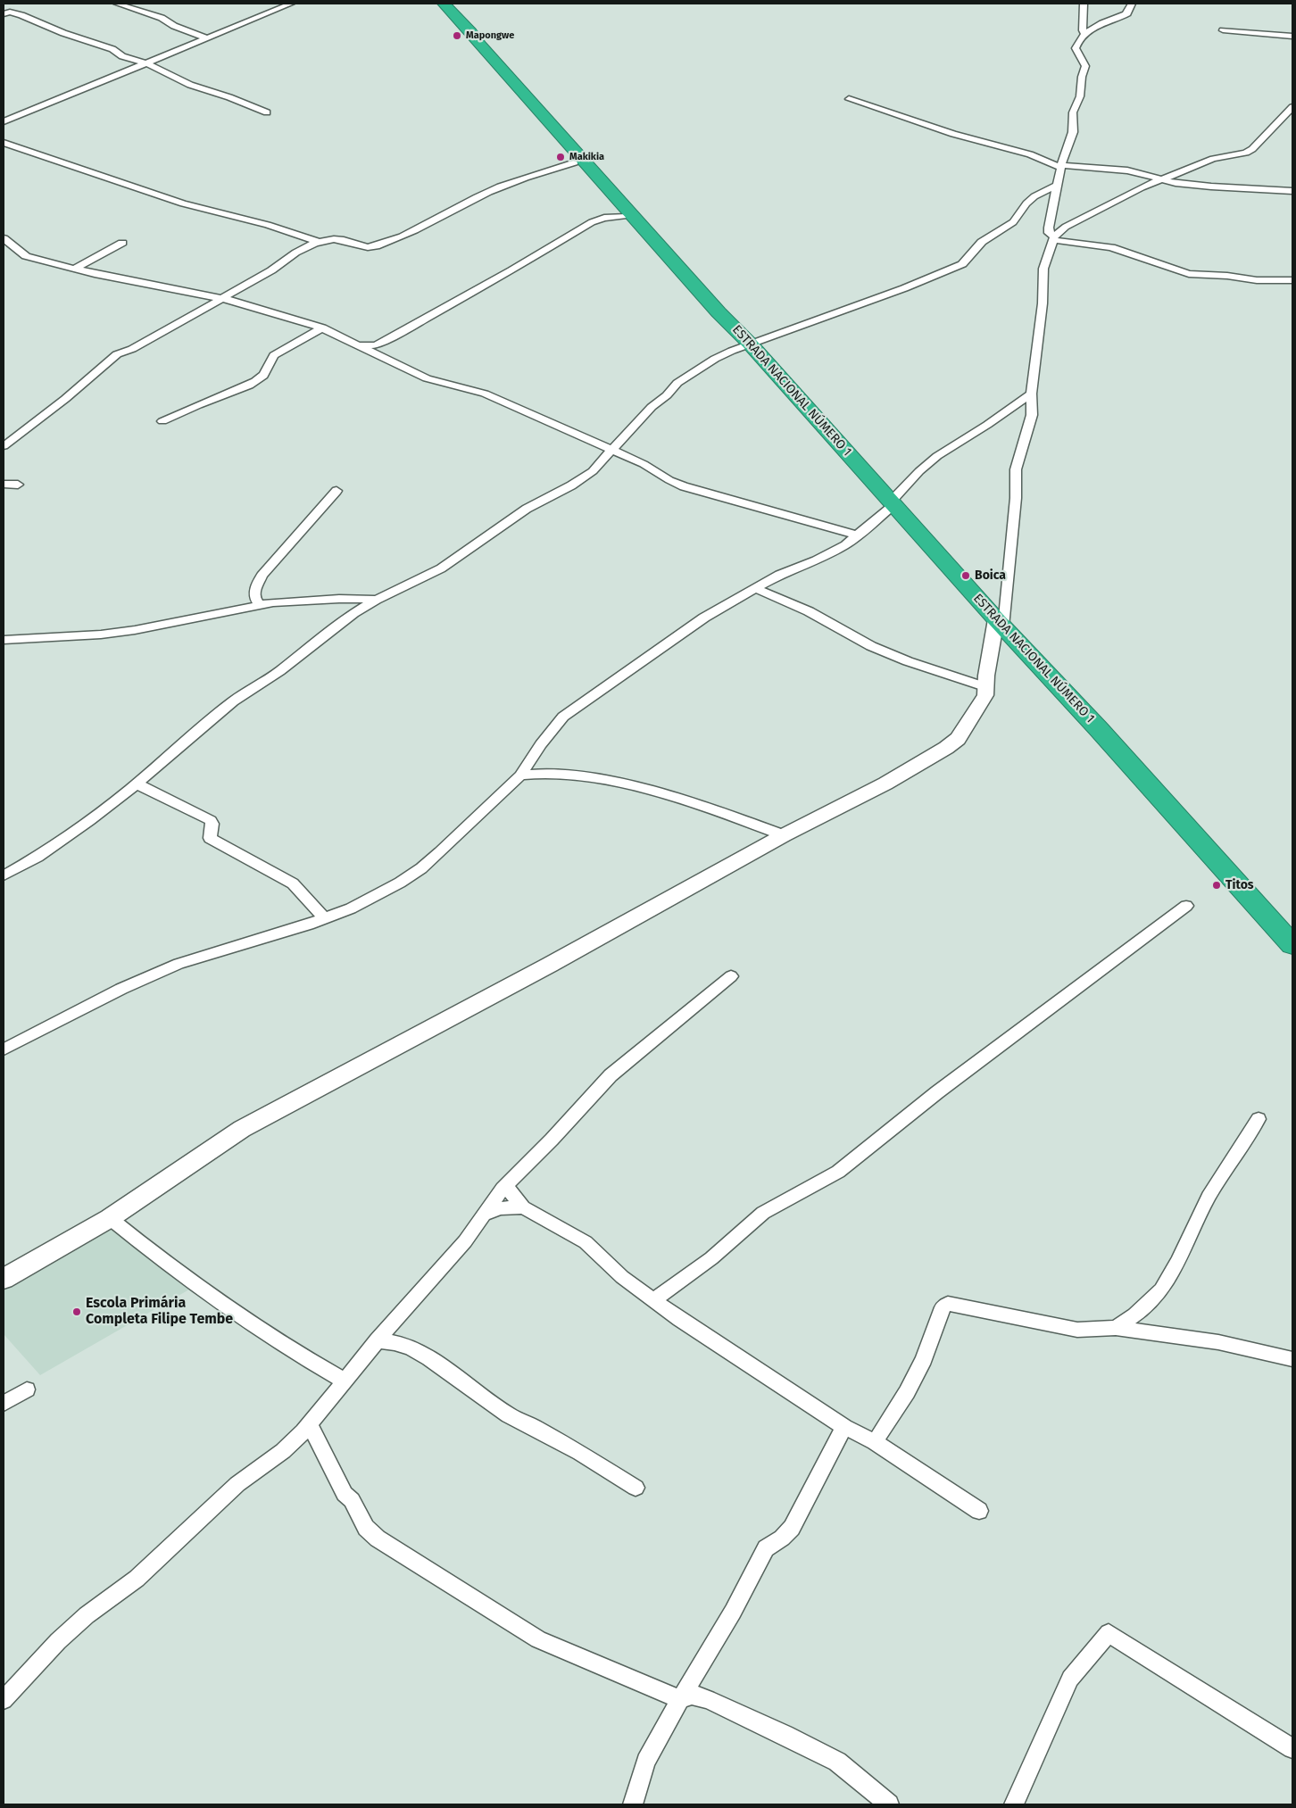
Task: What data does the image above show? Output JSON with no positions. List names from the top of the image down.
{
  "streets": {
    "highway": ["ESTRADA NACIONAL NÚMERO 1"]
  },
  "places": [
    "Mapongwe",
    "Makikia",
    "Boica",
    "Titos",
    "Escola Primária Completa Filipe Tembe"
  ]
}
